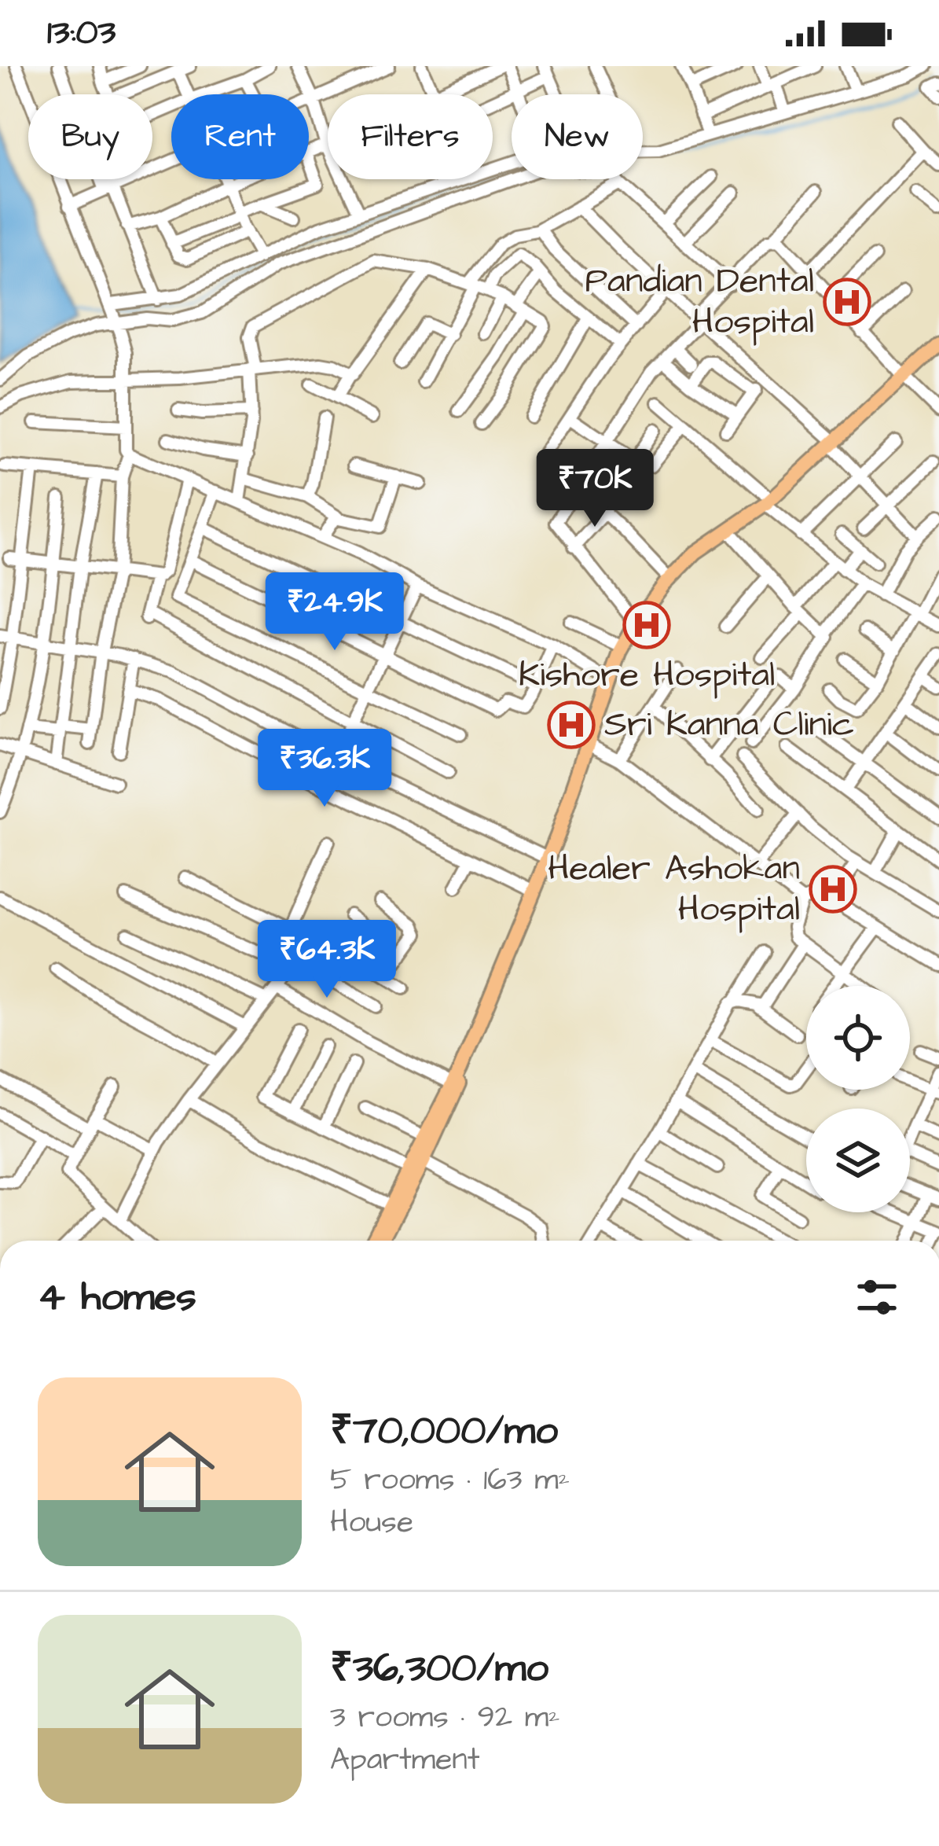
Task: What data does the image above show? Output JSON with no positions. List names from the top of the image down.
{
  "places": {
    "hospital": [
      "Pandian Dental Hospital",
      "Kishore Hospital",
      "Sri Kanna Clinic",
      "Healer Ashokan Hospital"
    ]
  },
  "page": {
    "status": "13:03",
    "chip": [
      "Buy",
      "Rent",
      "Filters",
      "New"
    ],
    "price": [
      "₹70K",
      "₹24.9K",
      "₹36.3K",
      "₹64.3K"
    ],
    "heading": "4 homes",
    "list": [
      {
        "name": "₹70,000/mo",
        "note": "5 rooms · 163 m² · House"
      },
      {
        "name": "₹36,300/mo",
        "note": "3 rooms · 92 m² · Apartment"
      }
    ]
  }
}
